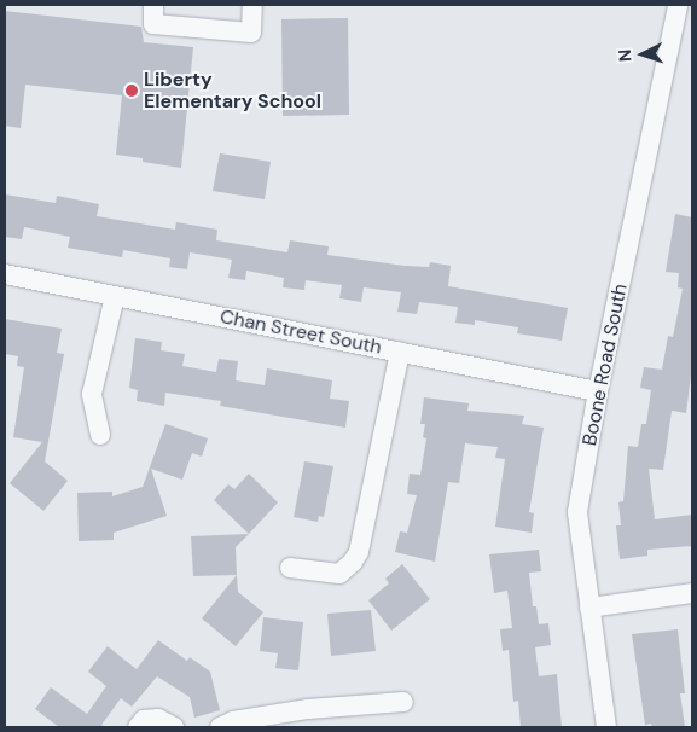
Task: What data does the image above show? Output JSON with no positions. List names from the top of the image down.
{
  "streets": {
    "street": ["Chan Street South", "Boone Road South"]
  },
  "crossings": [
    ["Chan Street South", "Boone Road South"]
  ],
  "places": ["Liberty Elementary School"],
  "north": "left"
}
